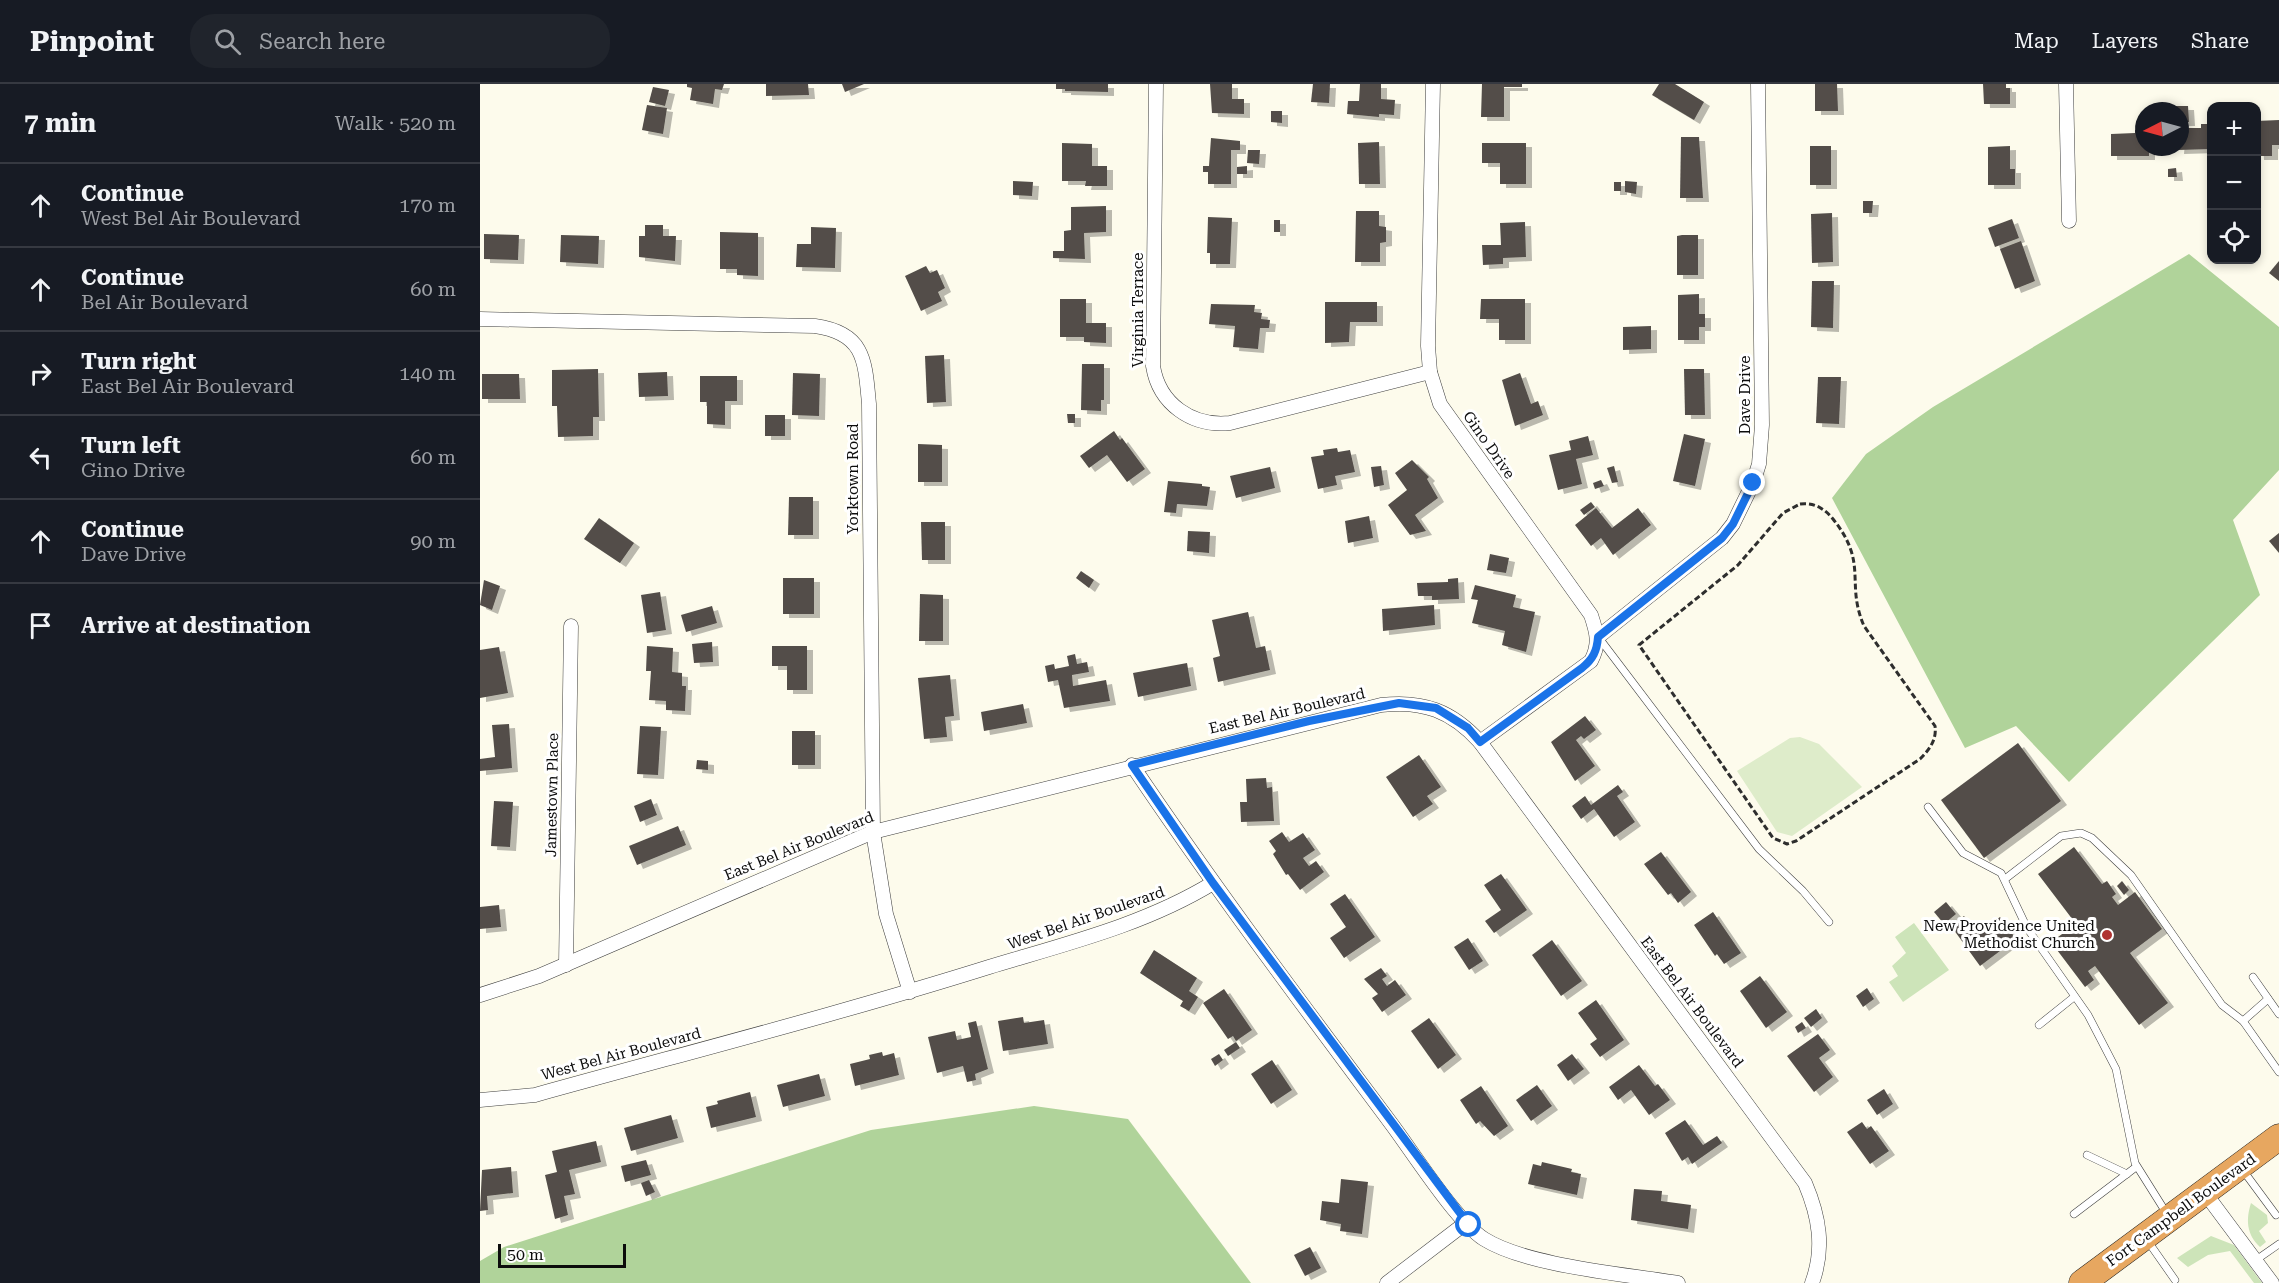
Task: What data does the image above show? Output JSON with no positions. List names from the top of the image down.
{
  "streets": {
    "highway": ["Fort Campbell Boulevard"],
    "street": [
      "Virginia Terrace",
      "Dave Drive",
      "Gino Drive",
      "Yorktown Road",
      "East Bel Air Boulevard",
      "Jamestown Place",
      "West Bel Air Boulevard"
    ]
  },
  "crossings": [
    ["Virginia Terrace", "Gino Drive"],
    ["Dave Drive", "Gino Drive"],
    ["Yorktown Road", "East Bel Air Boulevard"],
    ["Yorktown Road", "West Bel Air Boulevard"],
    ["East Bel Air Boulevard", "Jamestown Place"]
  ],
  "places": ["New Providence United Methodist Church"],
  "scale_bar": "50 m",
  "north": "left",
  "page": {
    "header": "Pinpoint",
    "search": "Search here",
    "nav": ["Map", "Layers", "Share"],
    "heading": ["7 min", "Walk · 520 m"],
    "map_buttons": ["+", "−"],
    "list": [
      ["Continue", "West Bel Air Boulevard", "170 m"],
      ["Continue", "Bel Air Boulevard", "60 m"],
      ["Turn right", "East Bel Air Boulevard", "140 m"],
      ["Turn left", "Gino Drive", "60 m"],
      ["Continue", "Dave Drive", "90 m"],
      "Arrive at destination"
    ],
    "scale": "50 m"
  }
}
